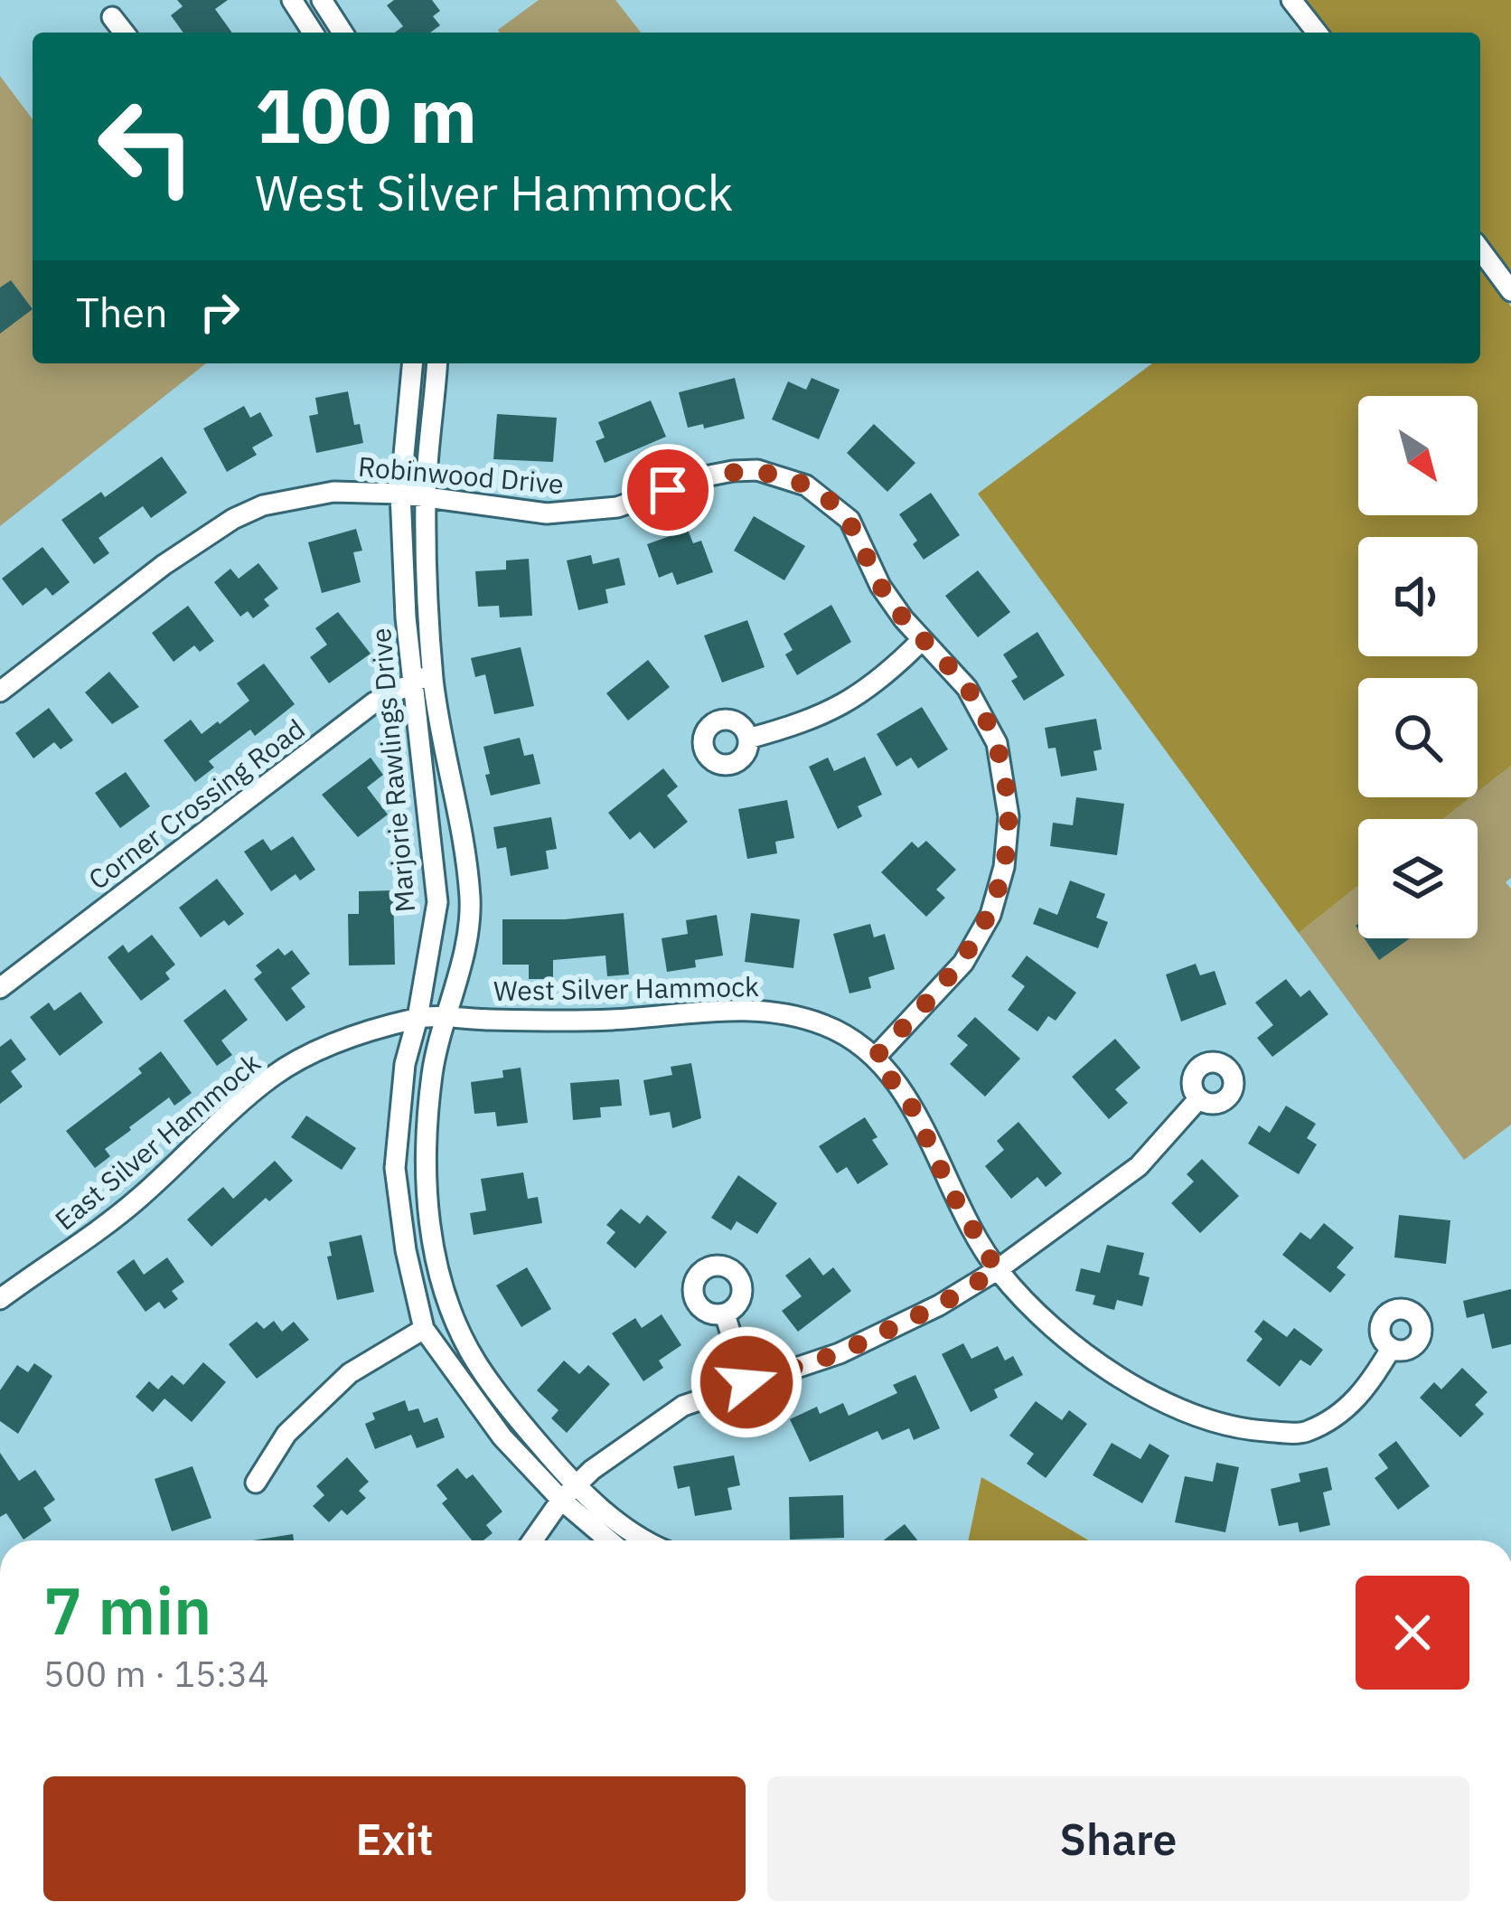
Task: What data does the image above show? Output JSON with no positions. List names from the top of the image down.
{
  "streets": {
    "street": [
      "Robinwood Drive",
      "Marjorie Rawlings Drive",
      "Corner Crossing Road",
      "West Silver Hammock",
      "East Silver Hammock"
    ]
  },
  "crossings": [
    ["Robinwood Drive", "Marjorie Rawlings Drive"],
    ["Robinwood Drive", "West Silver Hammock"],
    ["Marjorie Rawlings Drive", "Corner Crossing Road"],
    ["Marjorie Rawlings Drive", "West Silver Hammock"],
    ["Marjorie Rawlings Drive", "East Silver Hammock"],
    ["West Silver Hammock", "East Silver Hammock"]
  ],
  "north": "bottom right",
  "page": {
    "turn": ["100 m", "West Silver Hammock"],
    "then": "Then",
    "heading": ["7 min", "500 m · 15:34"],
    "buttons": ["Exit", "Share"]
  }
}
